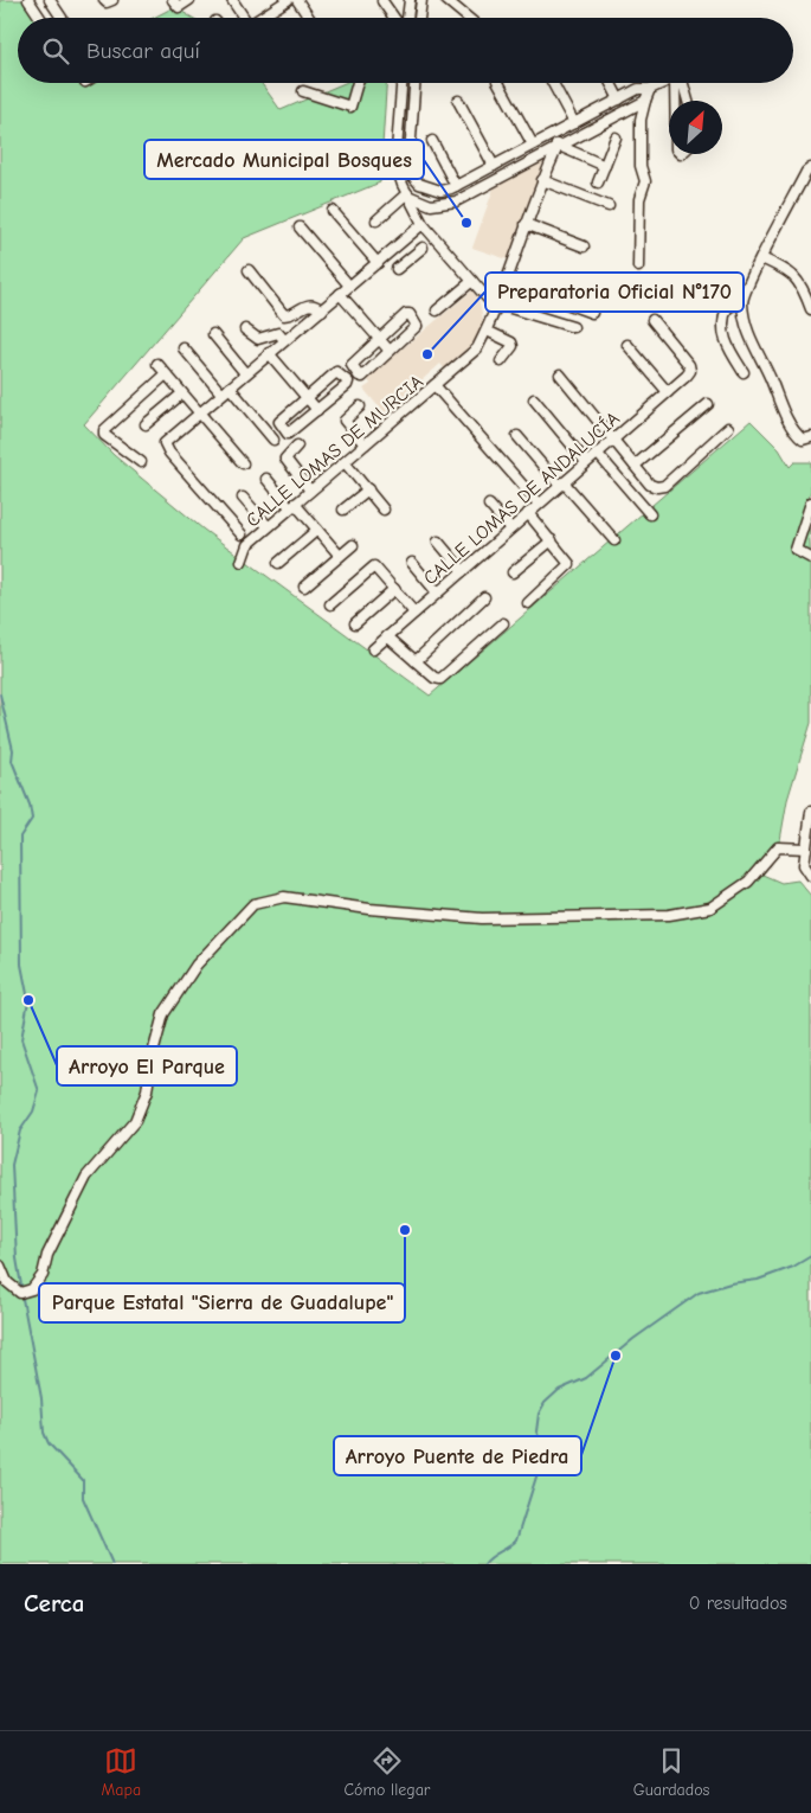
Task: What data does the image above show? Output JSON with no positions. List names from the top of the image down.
{
  "streets": {
    "street": ["CALLE LOMAS DE MURCIA", "CALLE LOMAS DE ANDALUCÍA"]
  },
  "places": [
    "Mercado Municipal Bosques",
    "Preparatoria Oficial N°170",
    "Arroyo El Parque",
    "Parque Estatal \"Sierra de Guadalupe\"",
    "Arroyo Puente de Piedra"
  ],
  "north": "top right",
  "page": {
    "search": "Buscar aquí",
    "heading": ["Cerca", "0 resultados"],
    "nav": ["Mapa", "Cómo llegar", "Guardados"]
  }
}
